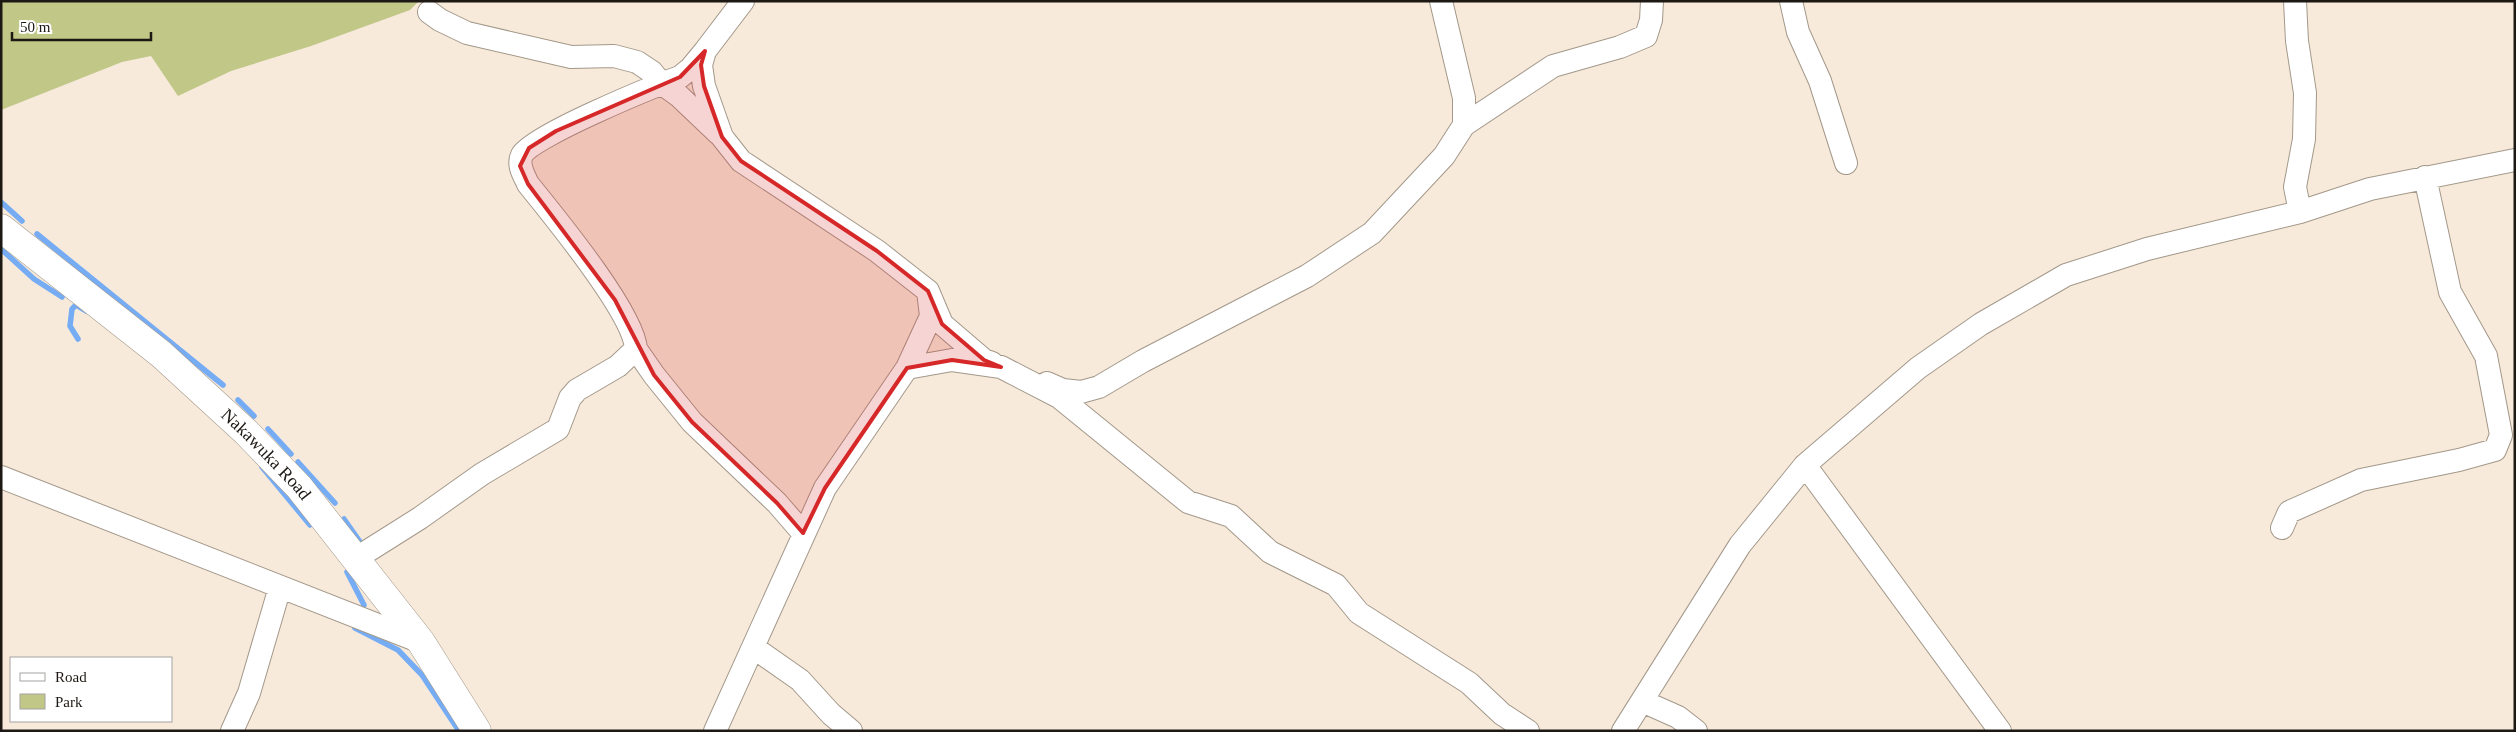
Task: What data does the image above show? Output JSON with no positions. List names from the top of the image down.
{
  "streets": {
    "main road": ["Nakawuka Road"]
  },
  "legend": ["Road", "Park"],
  "scale_bar": "50 m"
}
